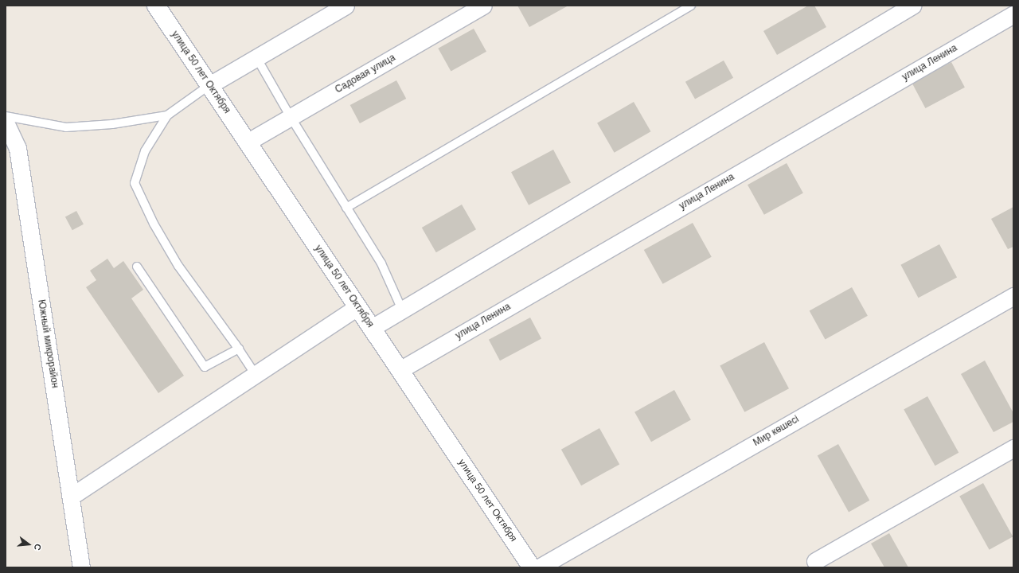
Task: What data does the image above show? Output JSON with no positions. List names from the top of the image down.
{
  "streets": {
    "main road": ["улица 50 лет Октября"],
    "street": [
      "улица Ленина",
      "Садовая улица",
      "Южный микрорайон",
      "Мир көшесі"
    ]
  },
  "crossings": [
    ["улица Ленина", "улица 50 лет Октября"],
    ["улица 50 лет Октября", "Садовая улица"]
  ],
  "north": "right"
}
